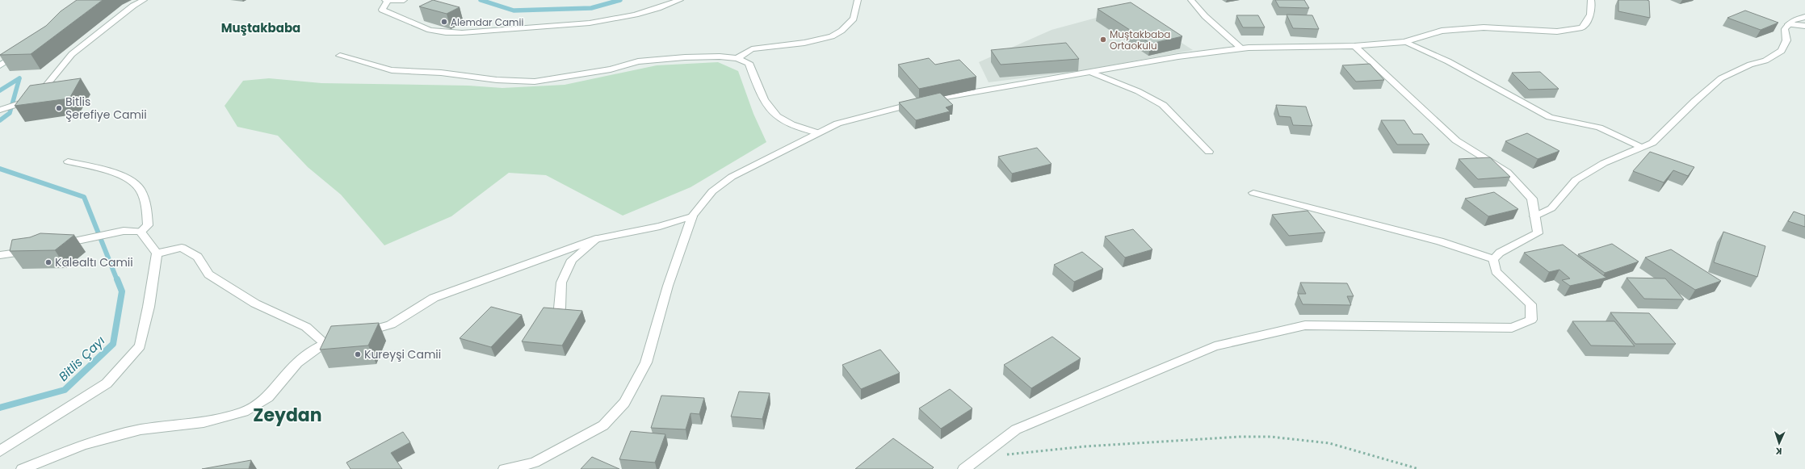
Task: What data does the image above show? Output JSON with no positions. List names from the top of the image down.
{
  "districts": ["Muştakbaba", "Zeydan"],
  "water": ["Bitlis Çayı"],
  "places": [
    "Alemdar Camii",
    "Muştakbaba Ortaokulu",
    "Bitlis Şerefiye Camii",
    "Kalealtı Camii",
    "Kureyşi Camii"
  ],
  "north": "bottom"
}
